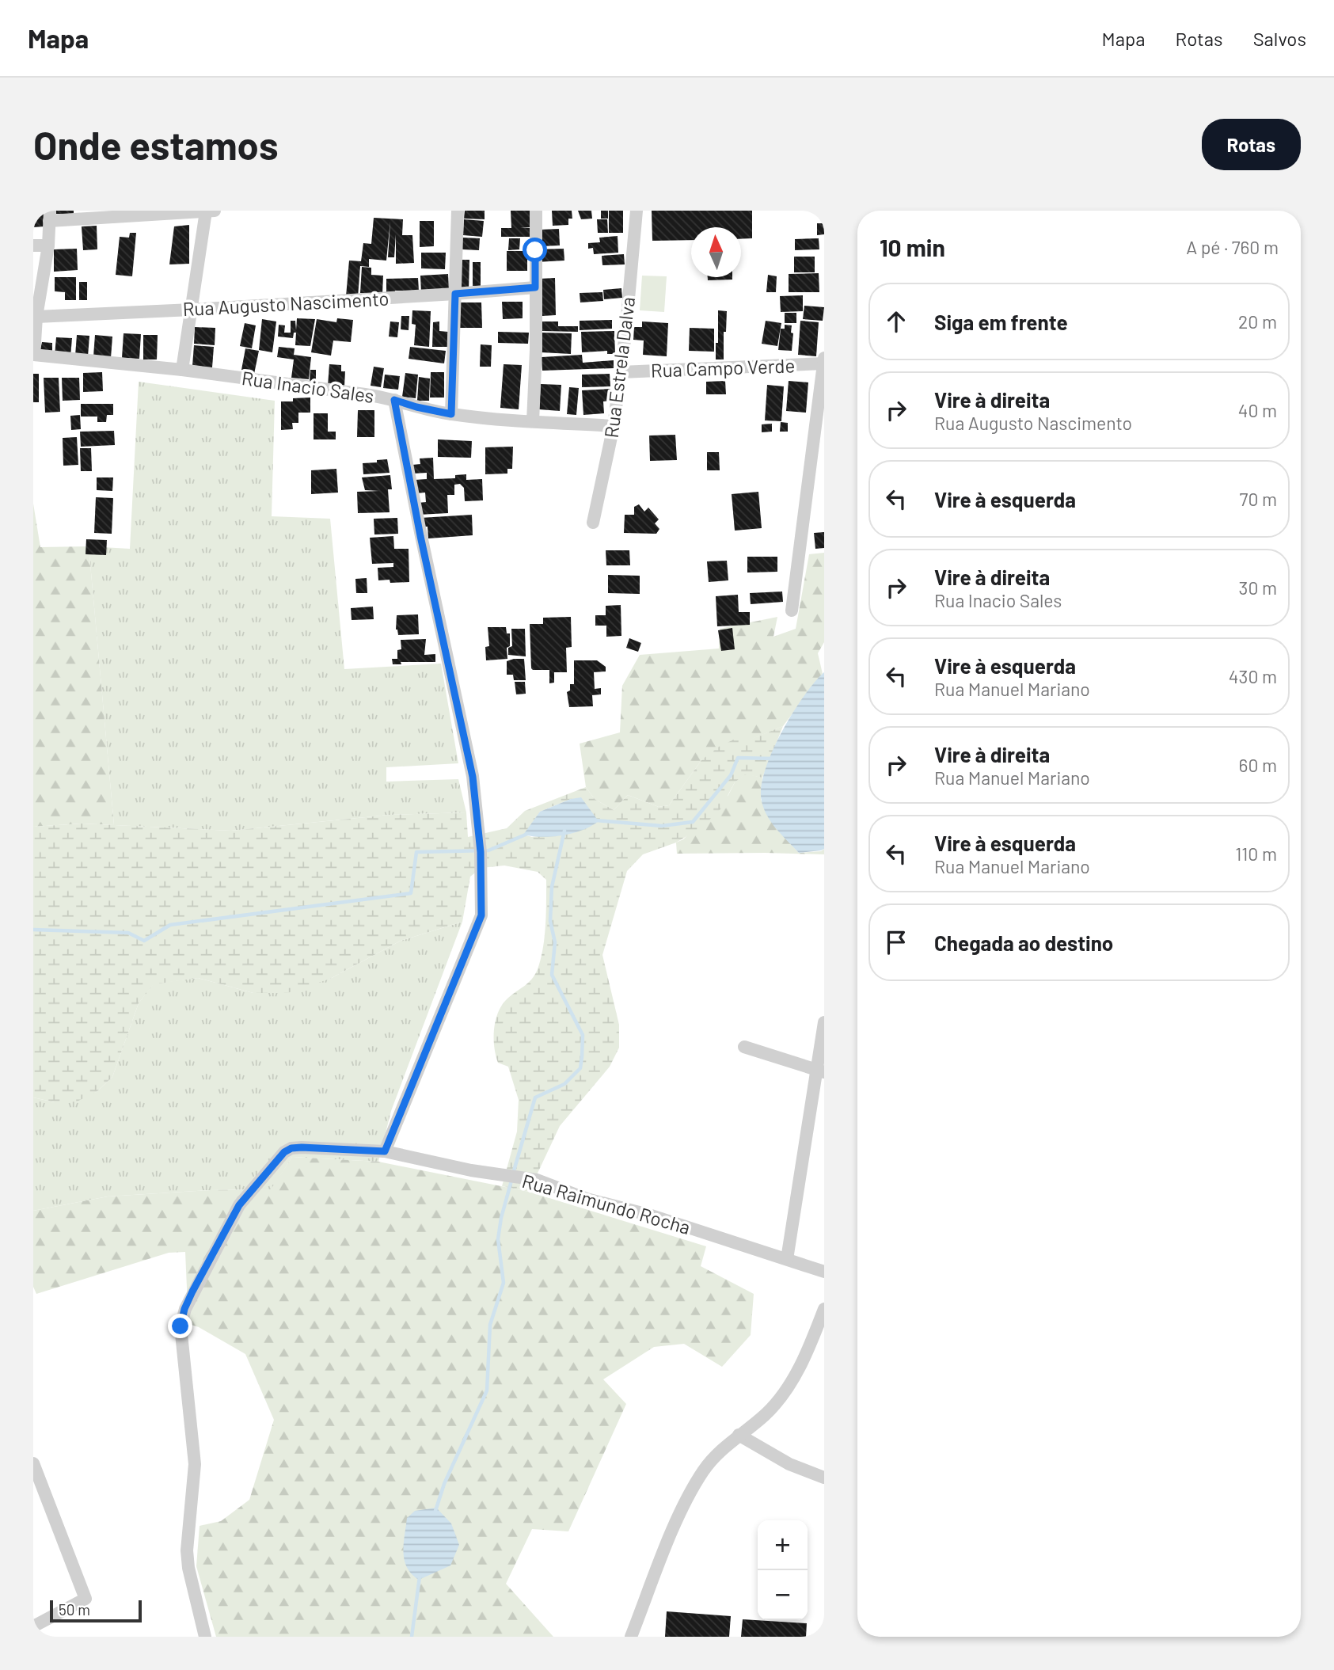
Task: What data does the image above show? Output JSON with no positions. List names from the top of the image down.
{
  "streets": {
    "street": [
      "Rua Augusto Nascimento",
      "Rua Estrela Dalva",
      "Rua Campo Verde",
      "Rua Inacio Sales",
      "Rua Raimundo Rocha"
    ]
  },
  "crossings": [
    ["Rua Estrela Dalva", "Rua Campo Verde"],
    ["Rua Estrela Dalva", "Rua Inacio Sales"]
  ],
  "scale_bar": "50 m",
  "north": "top",
  "page": {
    "header": "Mapa",
    "nav": ["Mapa", "Rotas", "Salvos"],
    "buttons": "Rotas",
    "title": "Onde estamos",
    "heading": ["10 min", "A pé · 760 m"],
    "list": [
      ["Siga em frente", "20 m"],
      ["Vire à direita", "Rua Augusto Nascimento", "40 m"],
      ["Vire à esquerda", "70 m"],
      ["Vire à direita", "Rua Inacio Sales", "30 m"],
      ["Vire à esquerda", "Rua Manuel Mariano", "430 m"],
      ["Vire à direita", "Rua Manuel Mariano", "60 m"],
      ["Vire à esquerda", "Rua Manuel Mariano", "110 m"],
      "Chegada ao destino"
    ],
    "map_buttons": ["+", "−"],
    "scale": "50 m"
  }
}
